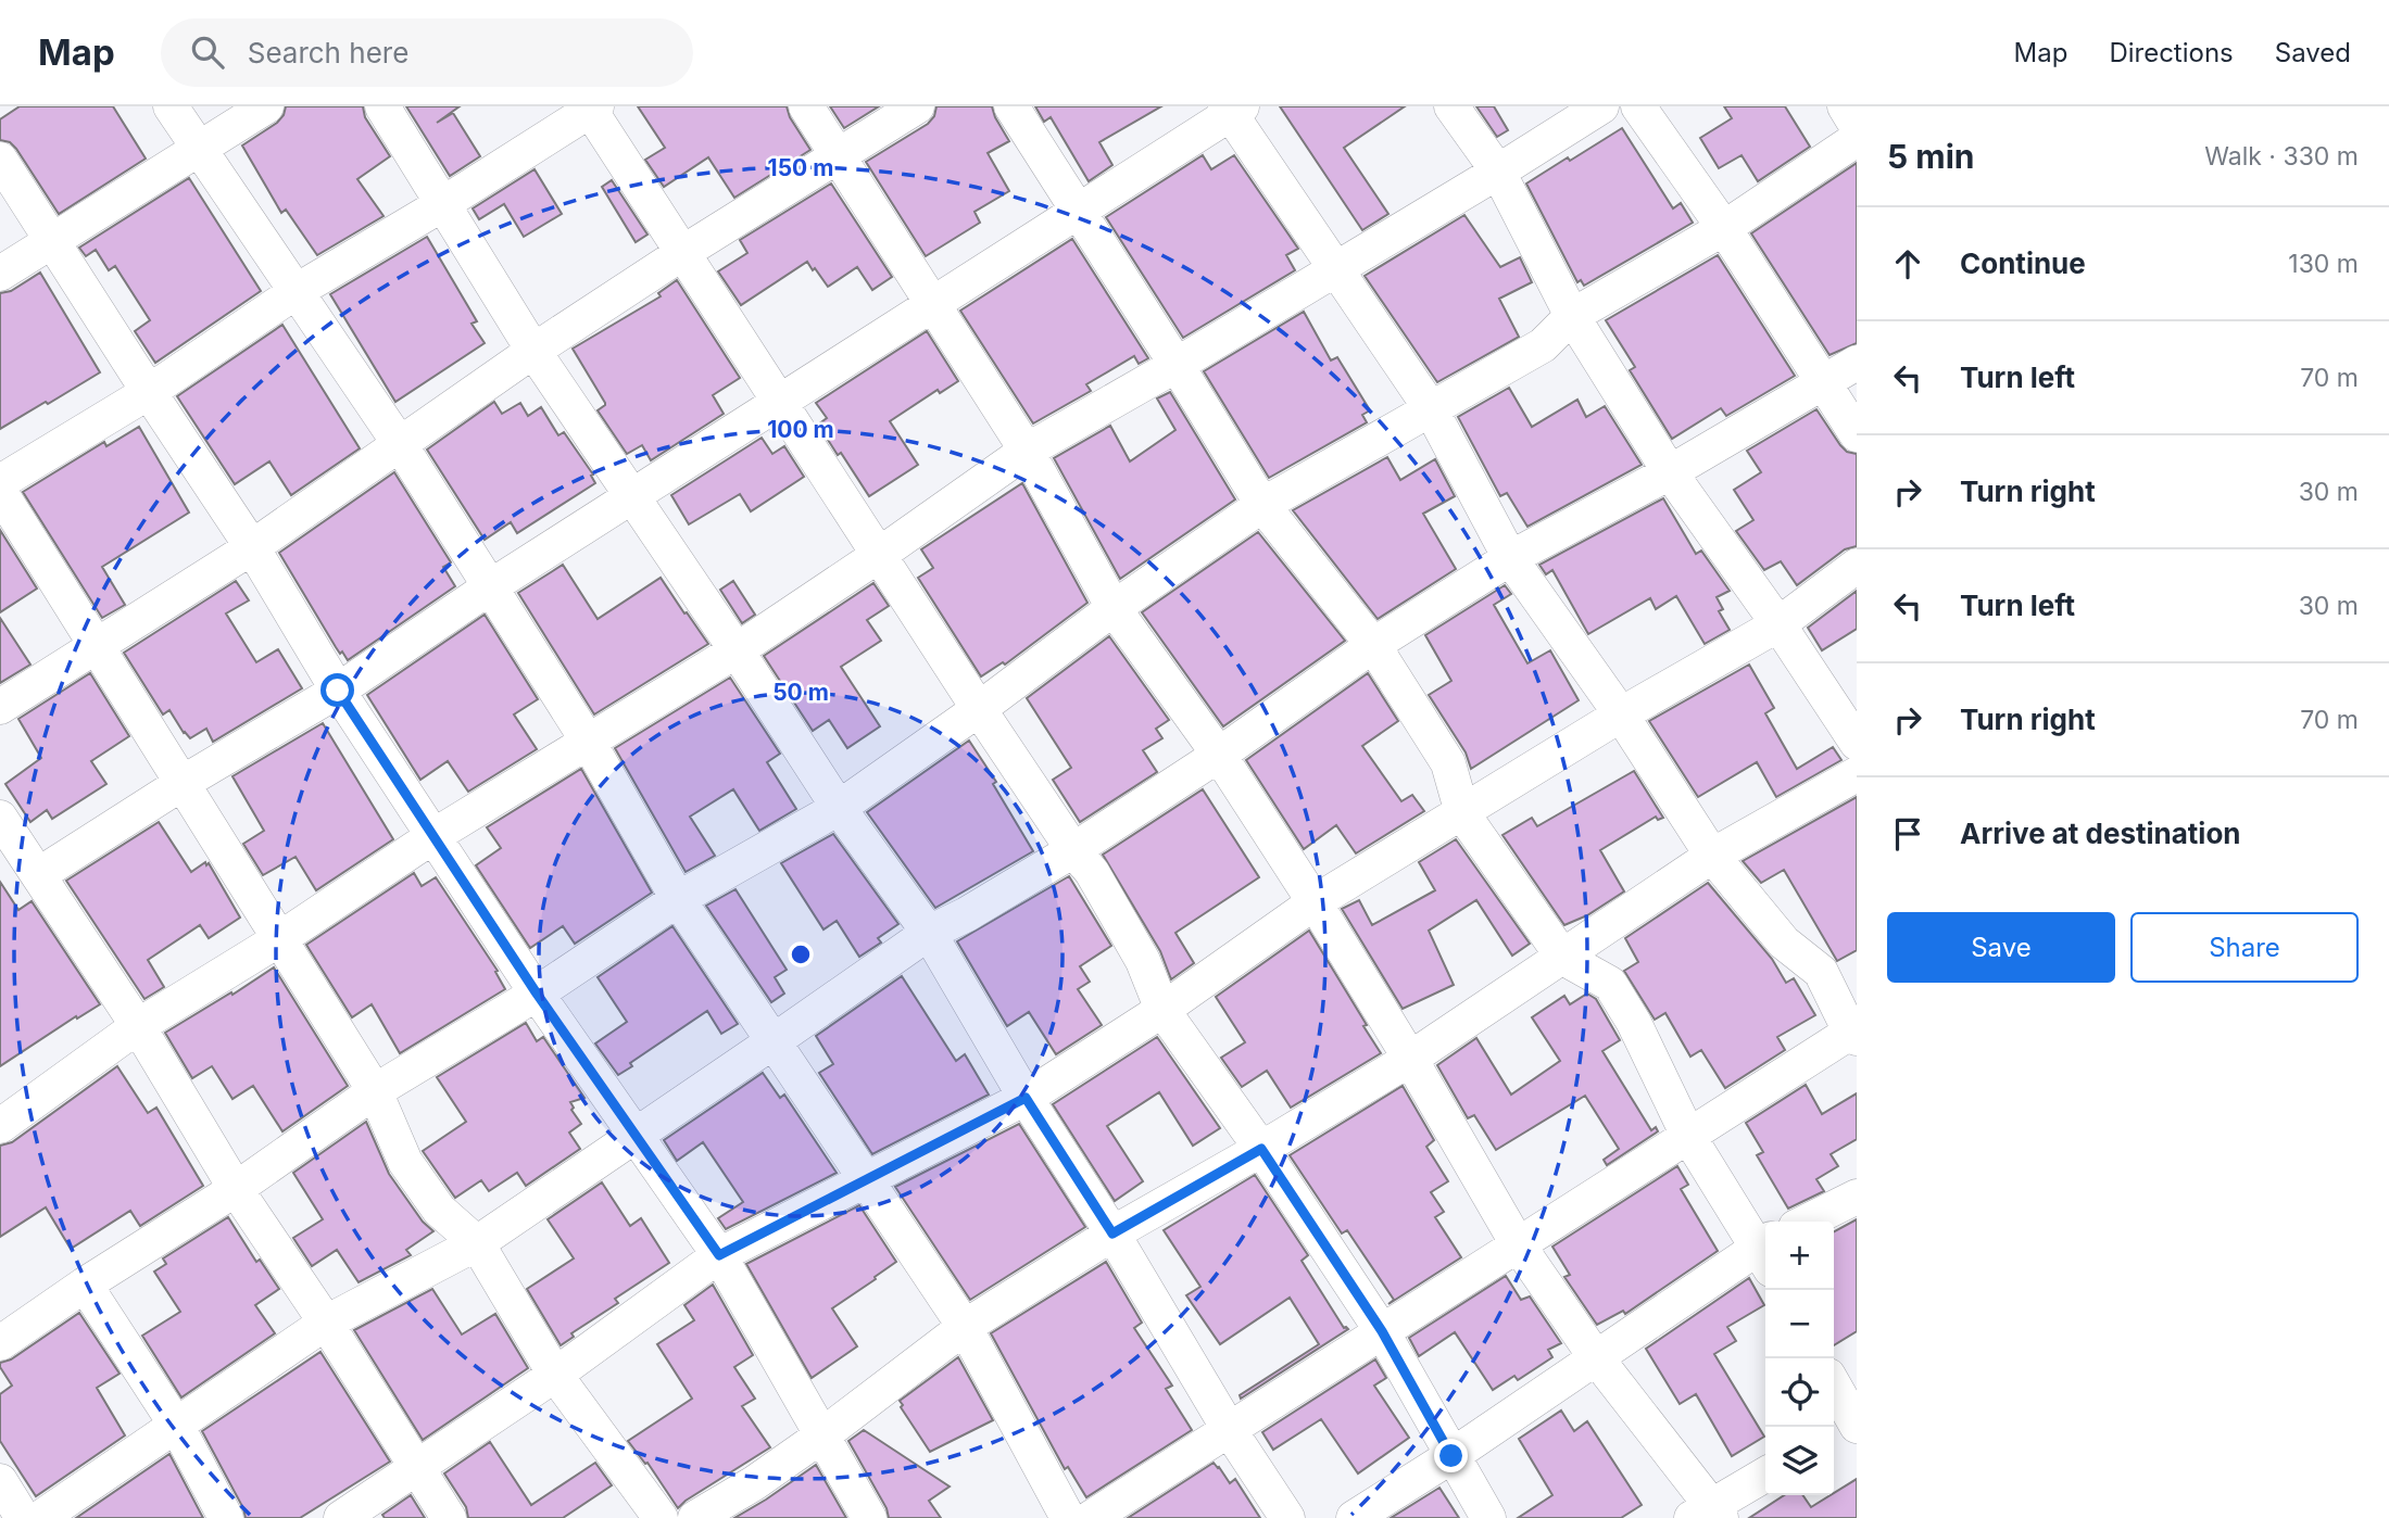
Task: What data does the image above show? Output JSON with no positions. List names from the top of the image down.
{
  "page": {
    "header": "Map",
    "search": "Search here",
    "nav": ["Map", "Directions", "Saved"],
    "heading": ["5 min", "Walk · 330 m"],
    "list": [
      ["Continue", "130 m"],
      ["Turn left", "70 m"],
      ["Turn right", "30 m"],
      ["Turn left", "30 m"],
      ["Turn right", "70 m"],
      "Arrive at destination"
    ],
    "buttons": ["Save", "Share"],
    "map_buttons": ["+", "−"]
  },
  "rings": ["150 m", "100 m", "50 m"]
}
